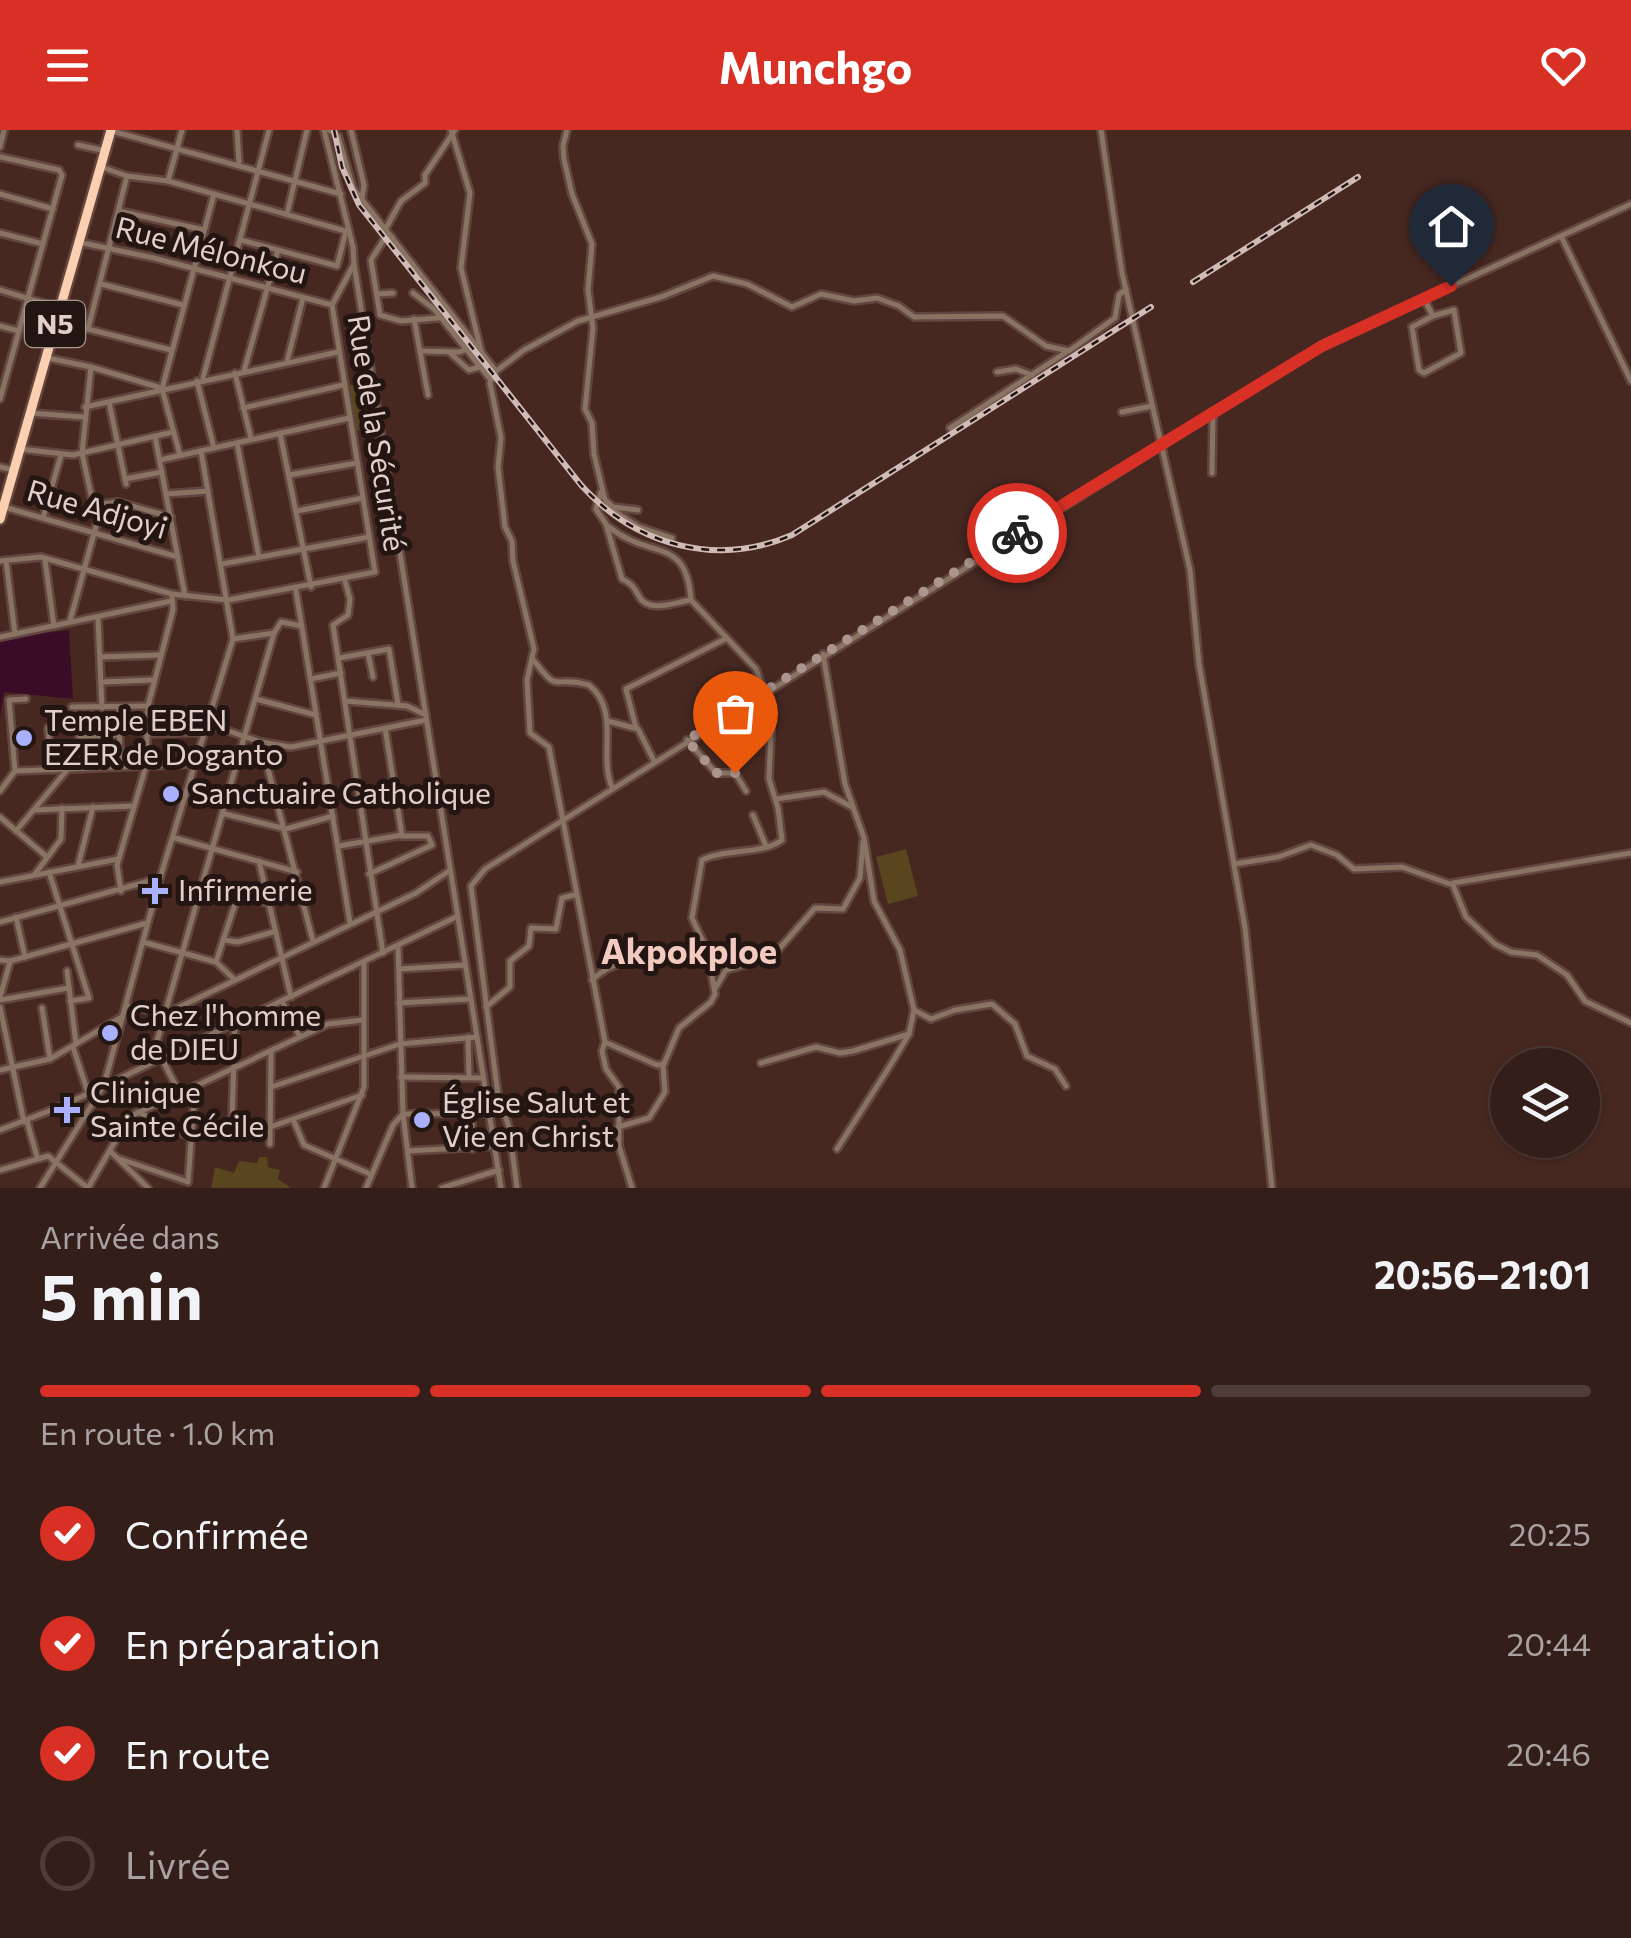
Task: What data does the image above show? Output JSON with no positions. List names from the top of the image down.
{
  "streets": {
    "highway": ["N5"],
    "street": ["Rue Mélonkou", "Rue de la Sécurité", "Rue Adjoyi"]
  },
  "crossings": [
    ["Rue Mélonkou", "N5"],
    ["Rue Mélonkou", "Rue de la Sécurité"],
    ["N5", "Rue Adjoyi"]
  ],
  "districts": ["Akpokploe"],
  "places": {
    "other": [
      "Temple EBEN EZER de Doganto",
      "Sanctuaire Catholique",
      "Chez l'homme de DIEU",
      "Église Salut et Vie en Christ"
    ],
    "health": ["Infirmerie", "Clinique Sainte Cécile"]
  },
  "page": {
    "header": "Munchgo",
    "heading": ["5 min", "Arrivée dans", "20:56–21:01"],
    "bar": "En route · 1.0 km",
    "list": [
      ["Confirmée", "20:25"],
      ["En préparation", "20:44"],
      ["En route", "20:46"],
      "Livrée"
    ]
  }
}
